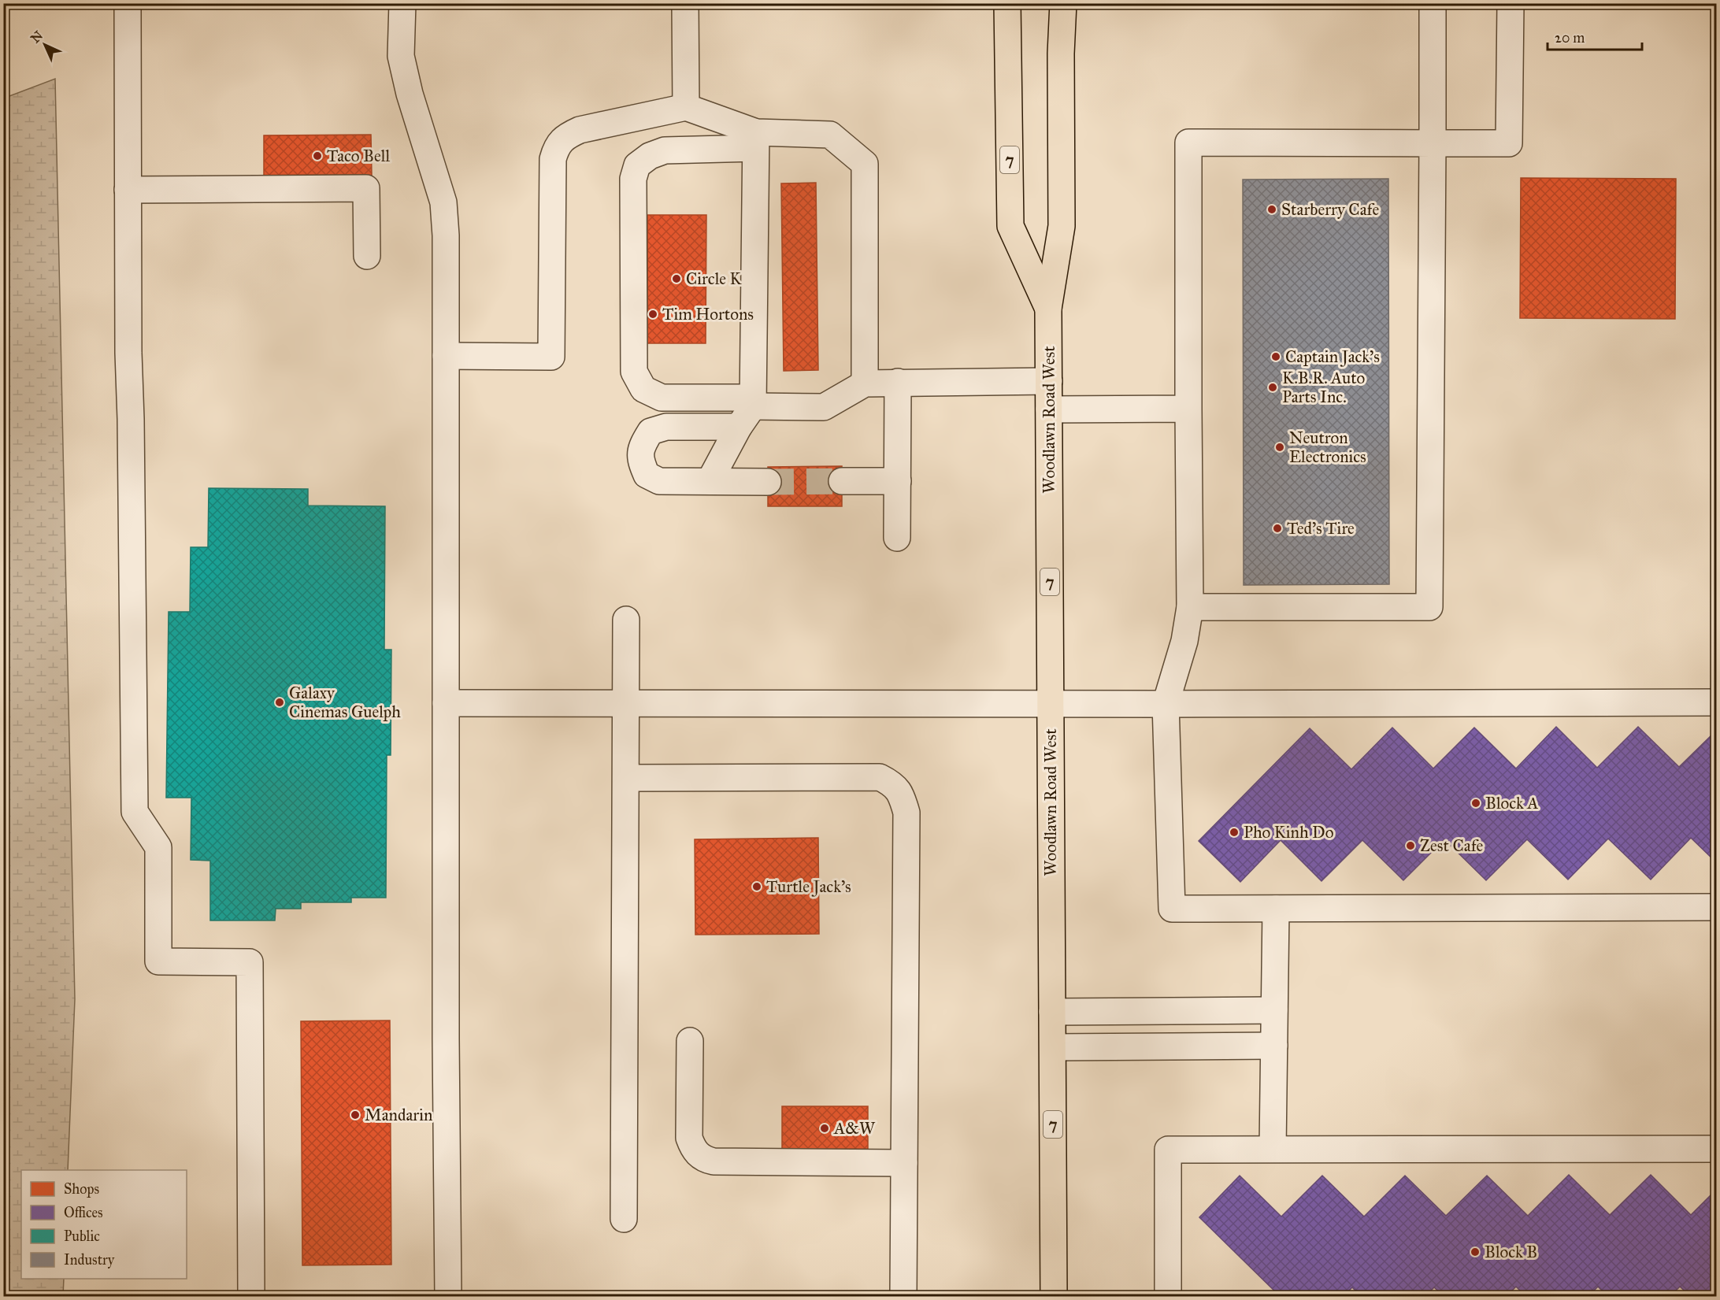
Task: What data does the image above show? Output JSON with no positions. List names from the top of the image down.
{
  "streets": {
    "main road": ["7", "Woodlawn Road West"]
  },
  "places": [
    "Taco Bell",
    "Starberry Cafe",
    "Circle K",
    "Tim Hortons",
    "Captain Jack's",
    "K.B.R. Auto Parts Inc.",
    "Neutron Electronics",
    "Ted's Tire",
    "Galaxy Cinemas Guelph",
    "Block A",
    "Pho Kinh Do",
    "Zest Cafe",
    "Turtle Jack's",
    "Mandarin",
    "A&W",
    "Block B"
  ],
  "legend": [
    "Shops",
    "Offices",
    "Public",
    "Industry"
  ],
  "scale_bar": "20 m",
  "north": "top left"
}
